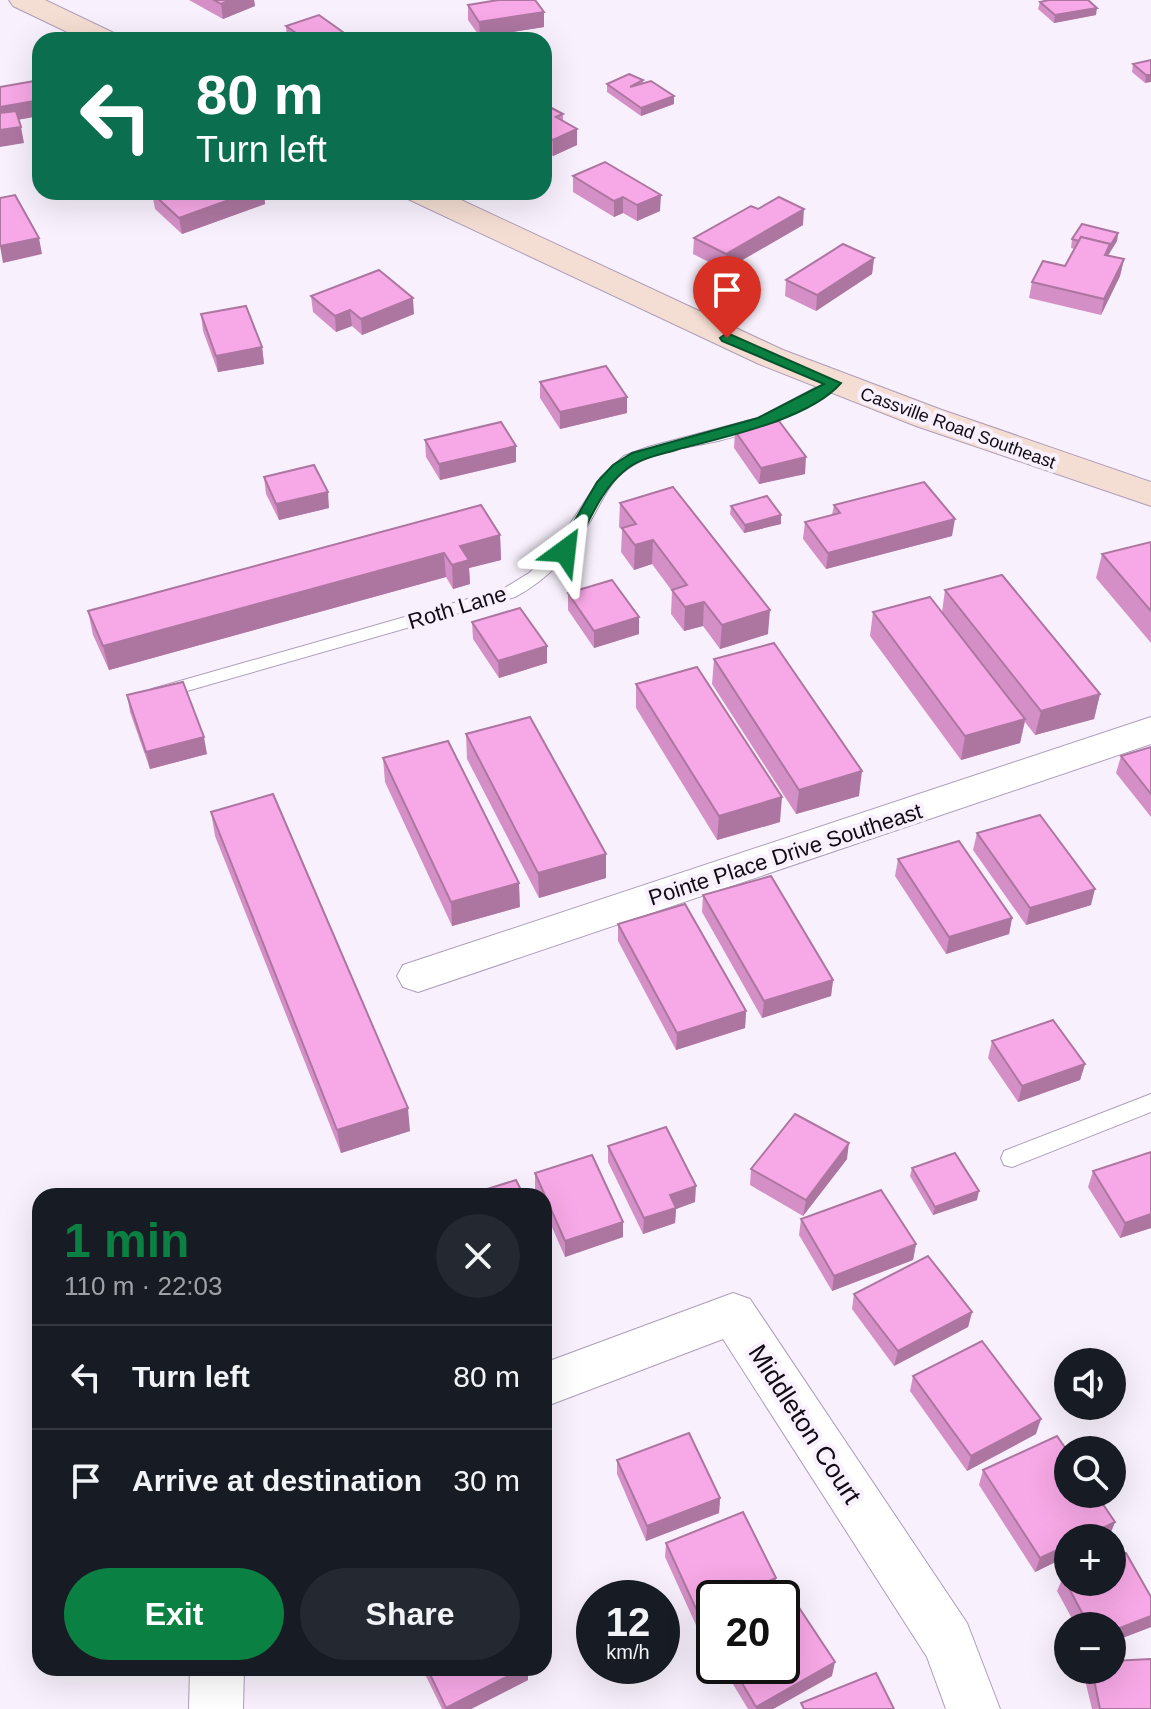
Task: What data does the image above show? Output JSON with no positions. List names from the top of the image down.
{
  "streets": {
    "main road": ["Cassville Road Southeast"],
    "street": ["Pointe Place Drive Southeast", "Middleton Court"],
    "lane": ["Roth Lane"]
  },
  "crossings": [
    ["Cassville Road Southeast", "Roth Lane"]
  ],
  "page": {
    "turn": ["80 m", "Turn left"],
    "heading": ["1 min", "110 m · 22:03"],
    "list": [
      {
        "name": "Turn left",
        "value": "80 m"
      },
      {
        "name": "Arrive at destination",
        "value": "30 m"
      }
    ],
    "map_buttons": ["+", "−"],
    "buttons": ["Exit", "Share"],
    "speed": "12 km/h",
    "limit": "20"
  }
}
